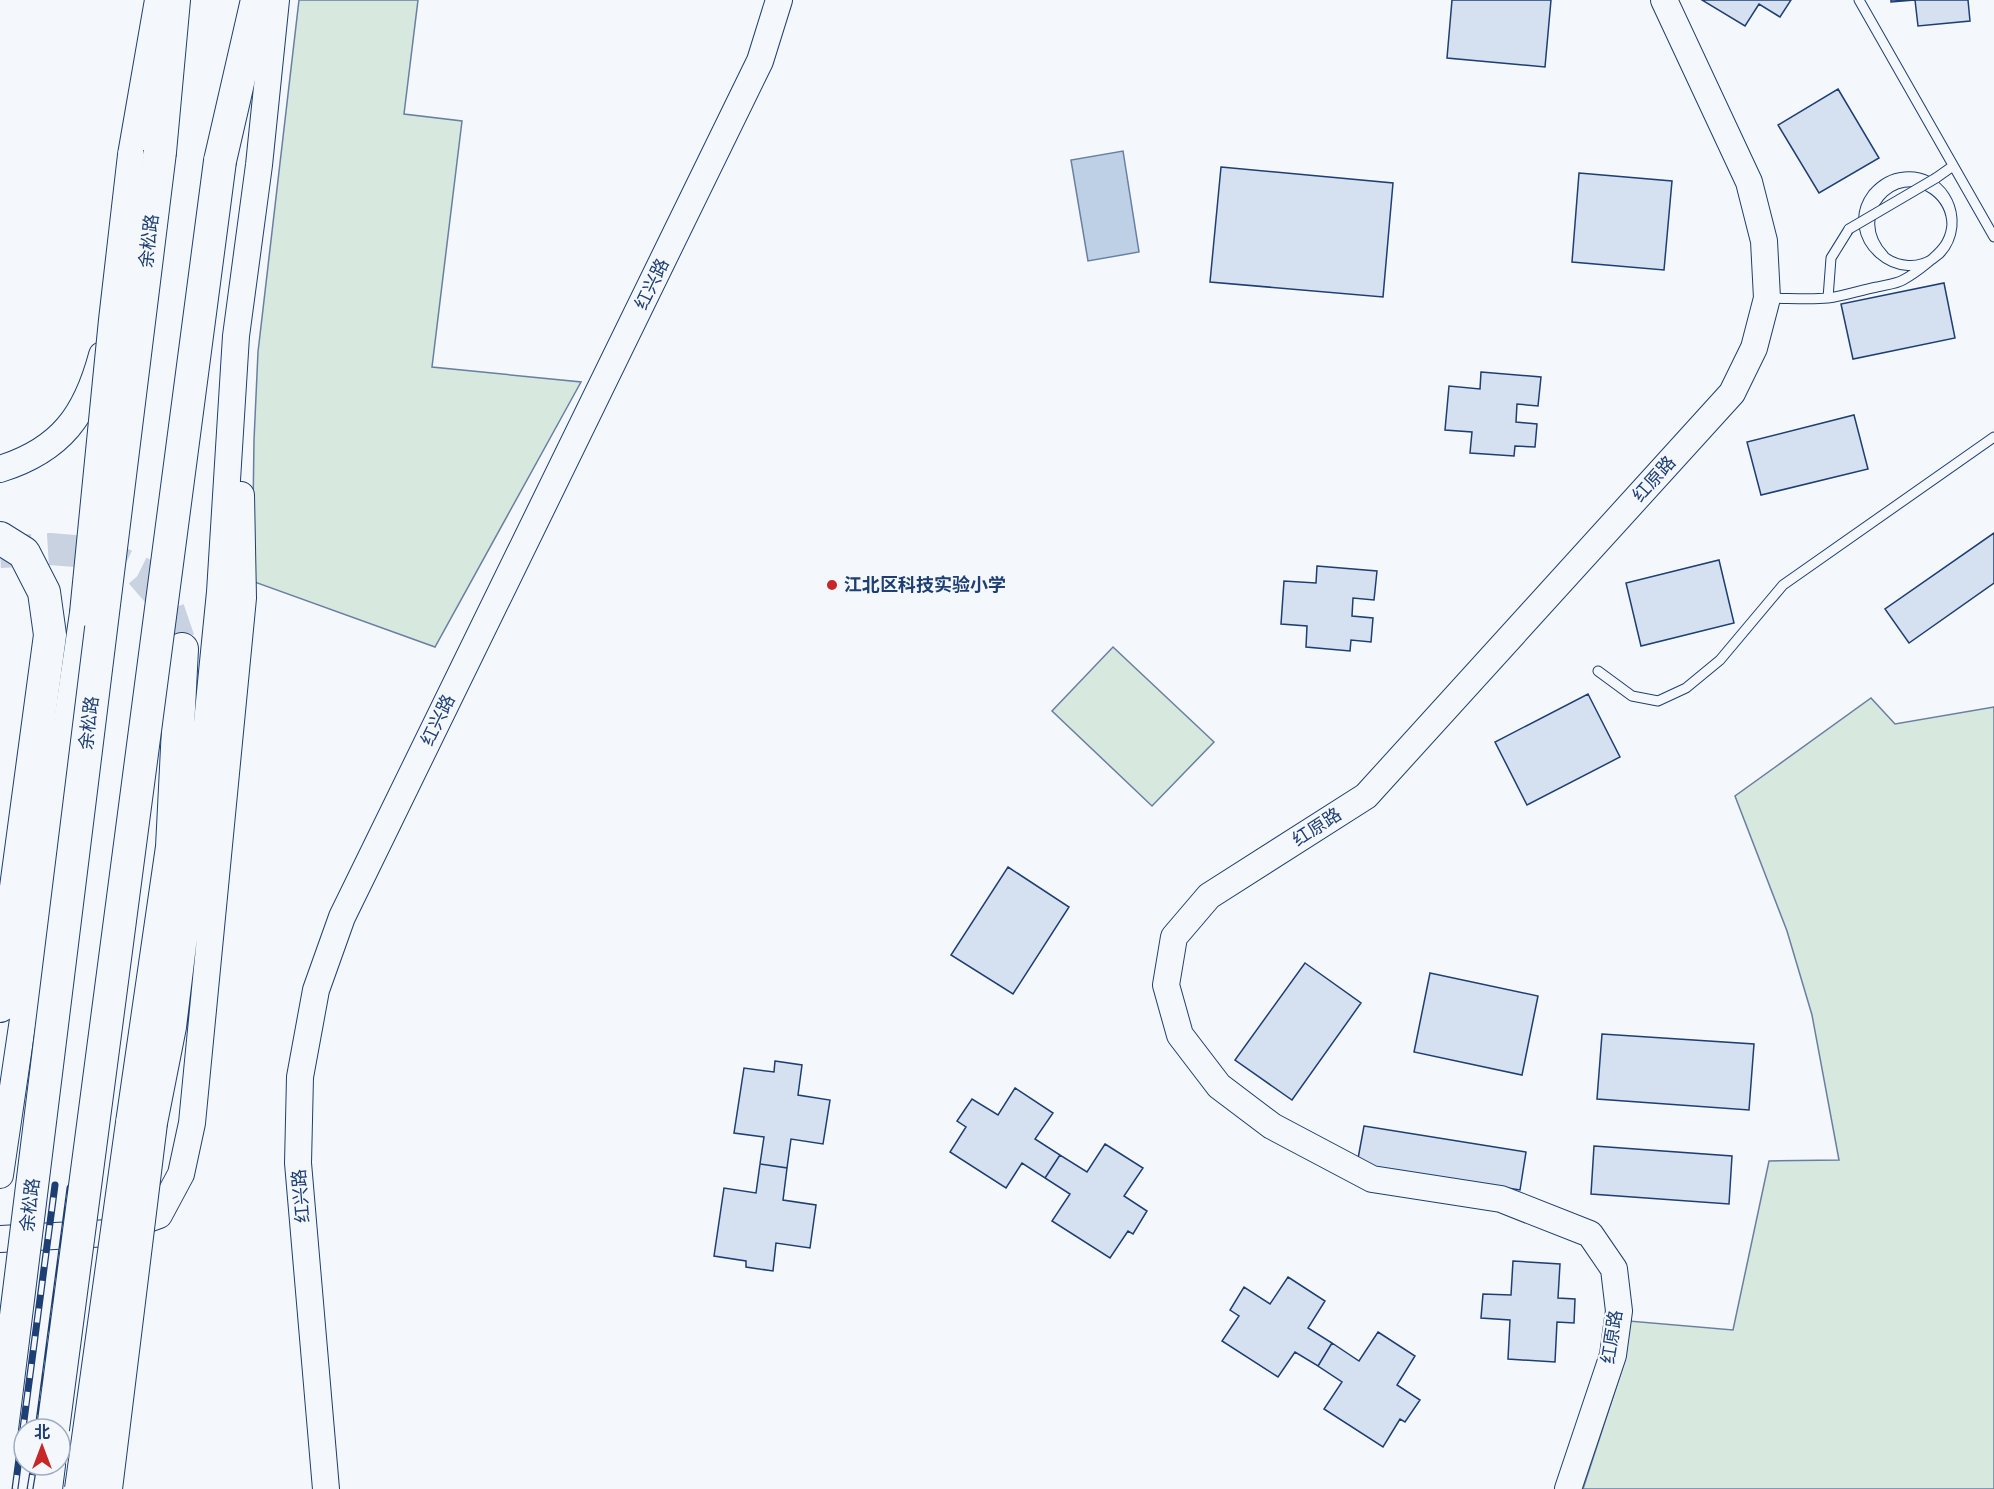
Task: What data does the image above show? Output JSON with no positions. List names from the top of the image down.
{
  "streets": {
    "highway": ["余松路"],
    "main road": ["红兴路", "红原路"]
  },
  "places": ["江北区科技实验小学"],
  "north": "top"
}
